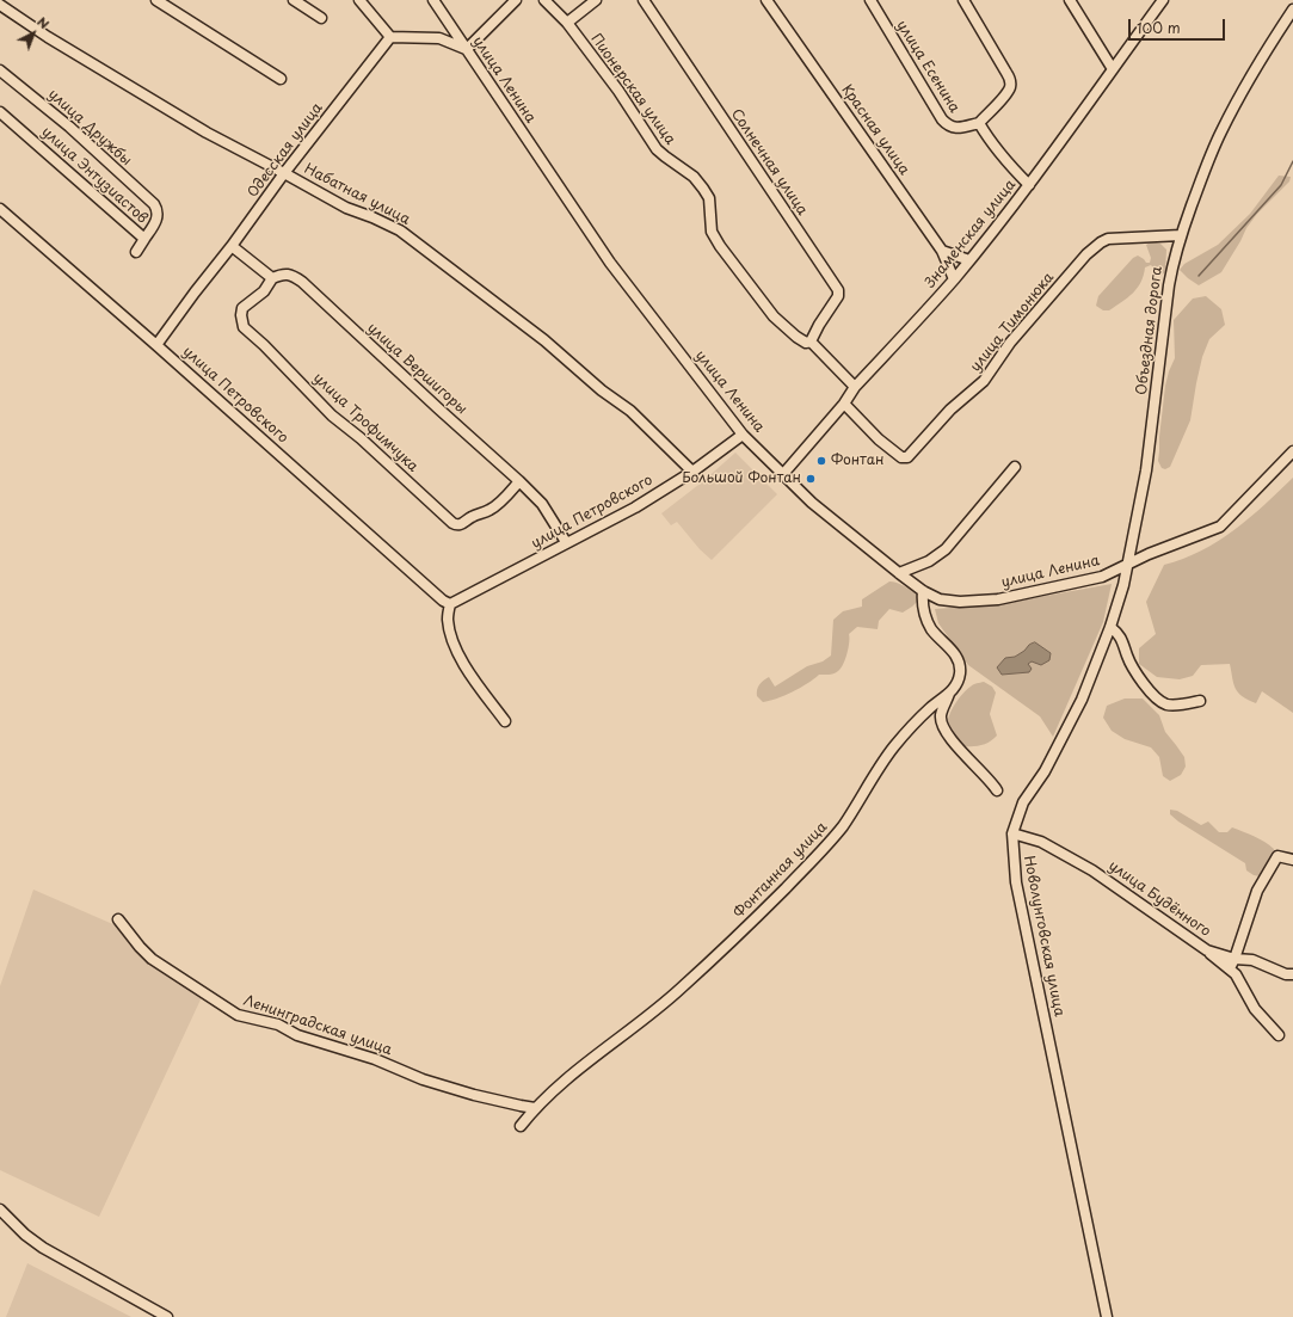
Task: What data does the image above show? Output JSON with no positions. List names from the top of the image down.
{
  "streets": {
    "street": [
      "улица Есенина",
      "улица Ленина",
      "Пионерская улица",
      "улица Дружбы",
      "Красная улица",
      "Одесская улица",
      "Солнечная улица",
      "улица Энтузиастов",
      "Набатная улица",
      "Знаменская улица",
      "улица Тимонюка",
      "Объездная дорога",
      "улица Вершигоры",
      "улица Петровского",
      "улица Трофимчука",
      "Фонтанная улица",
      "улица Будённого",
      "Новолунговская улица",
      "Ленинградская улица"
    ]
  },
  "crossings": [
    ["улица Ленина", "Знаменская улица"],
    ["улица Ленина", "Объездная дорога"],
    ["улица Ленина", "улица Петровского"],
    ["улица Ленина", "Новолунговская улица"],
    ["Пионерская улица", "Солнечная улица"],
    ["Пионерская улица", "Знаменская улица"],
    ["улица Дружбы", "улица Энтузиастов"],
    ["Красная улица", "Знаменская улица"],
    ["Одесская улица", "Набатная улица"],
    ["Одесская улица", "улица Петровского"],
    ["Набатная улица", "улица Петровского"],
    ["Знаменская улица", "улица Тимонюка"],
    ["улица Тимонюка", "Объездная дорога"],
    ["Объездная дорога", "Новолунговская улица"],
    ["улица Вершигоры", "улица Петровского"],
    ["улица Вершигоры", "улица Трофимчука"],
    ["Фонтанная улица", "Ленинградская улица"],
    ["улица Будённого", "Новолунговская улица"]
  ],
  "places": ["Фонтан", "Большой Фонтан"],
  "scale_bar": "100 m",
  "north": "top right"
}
